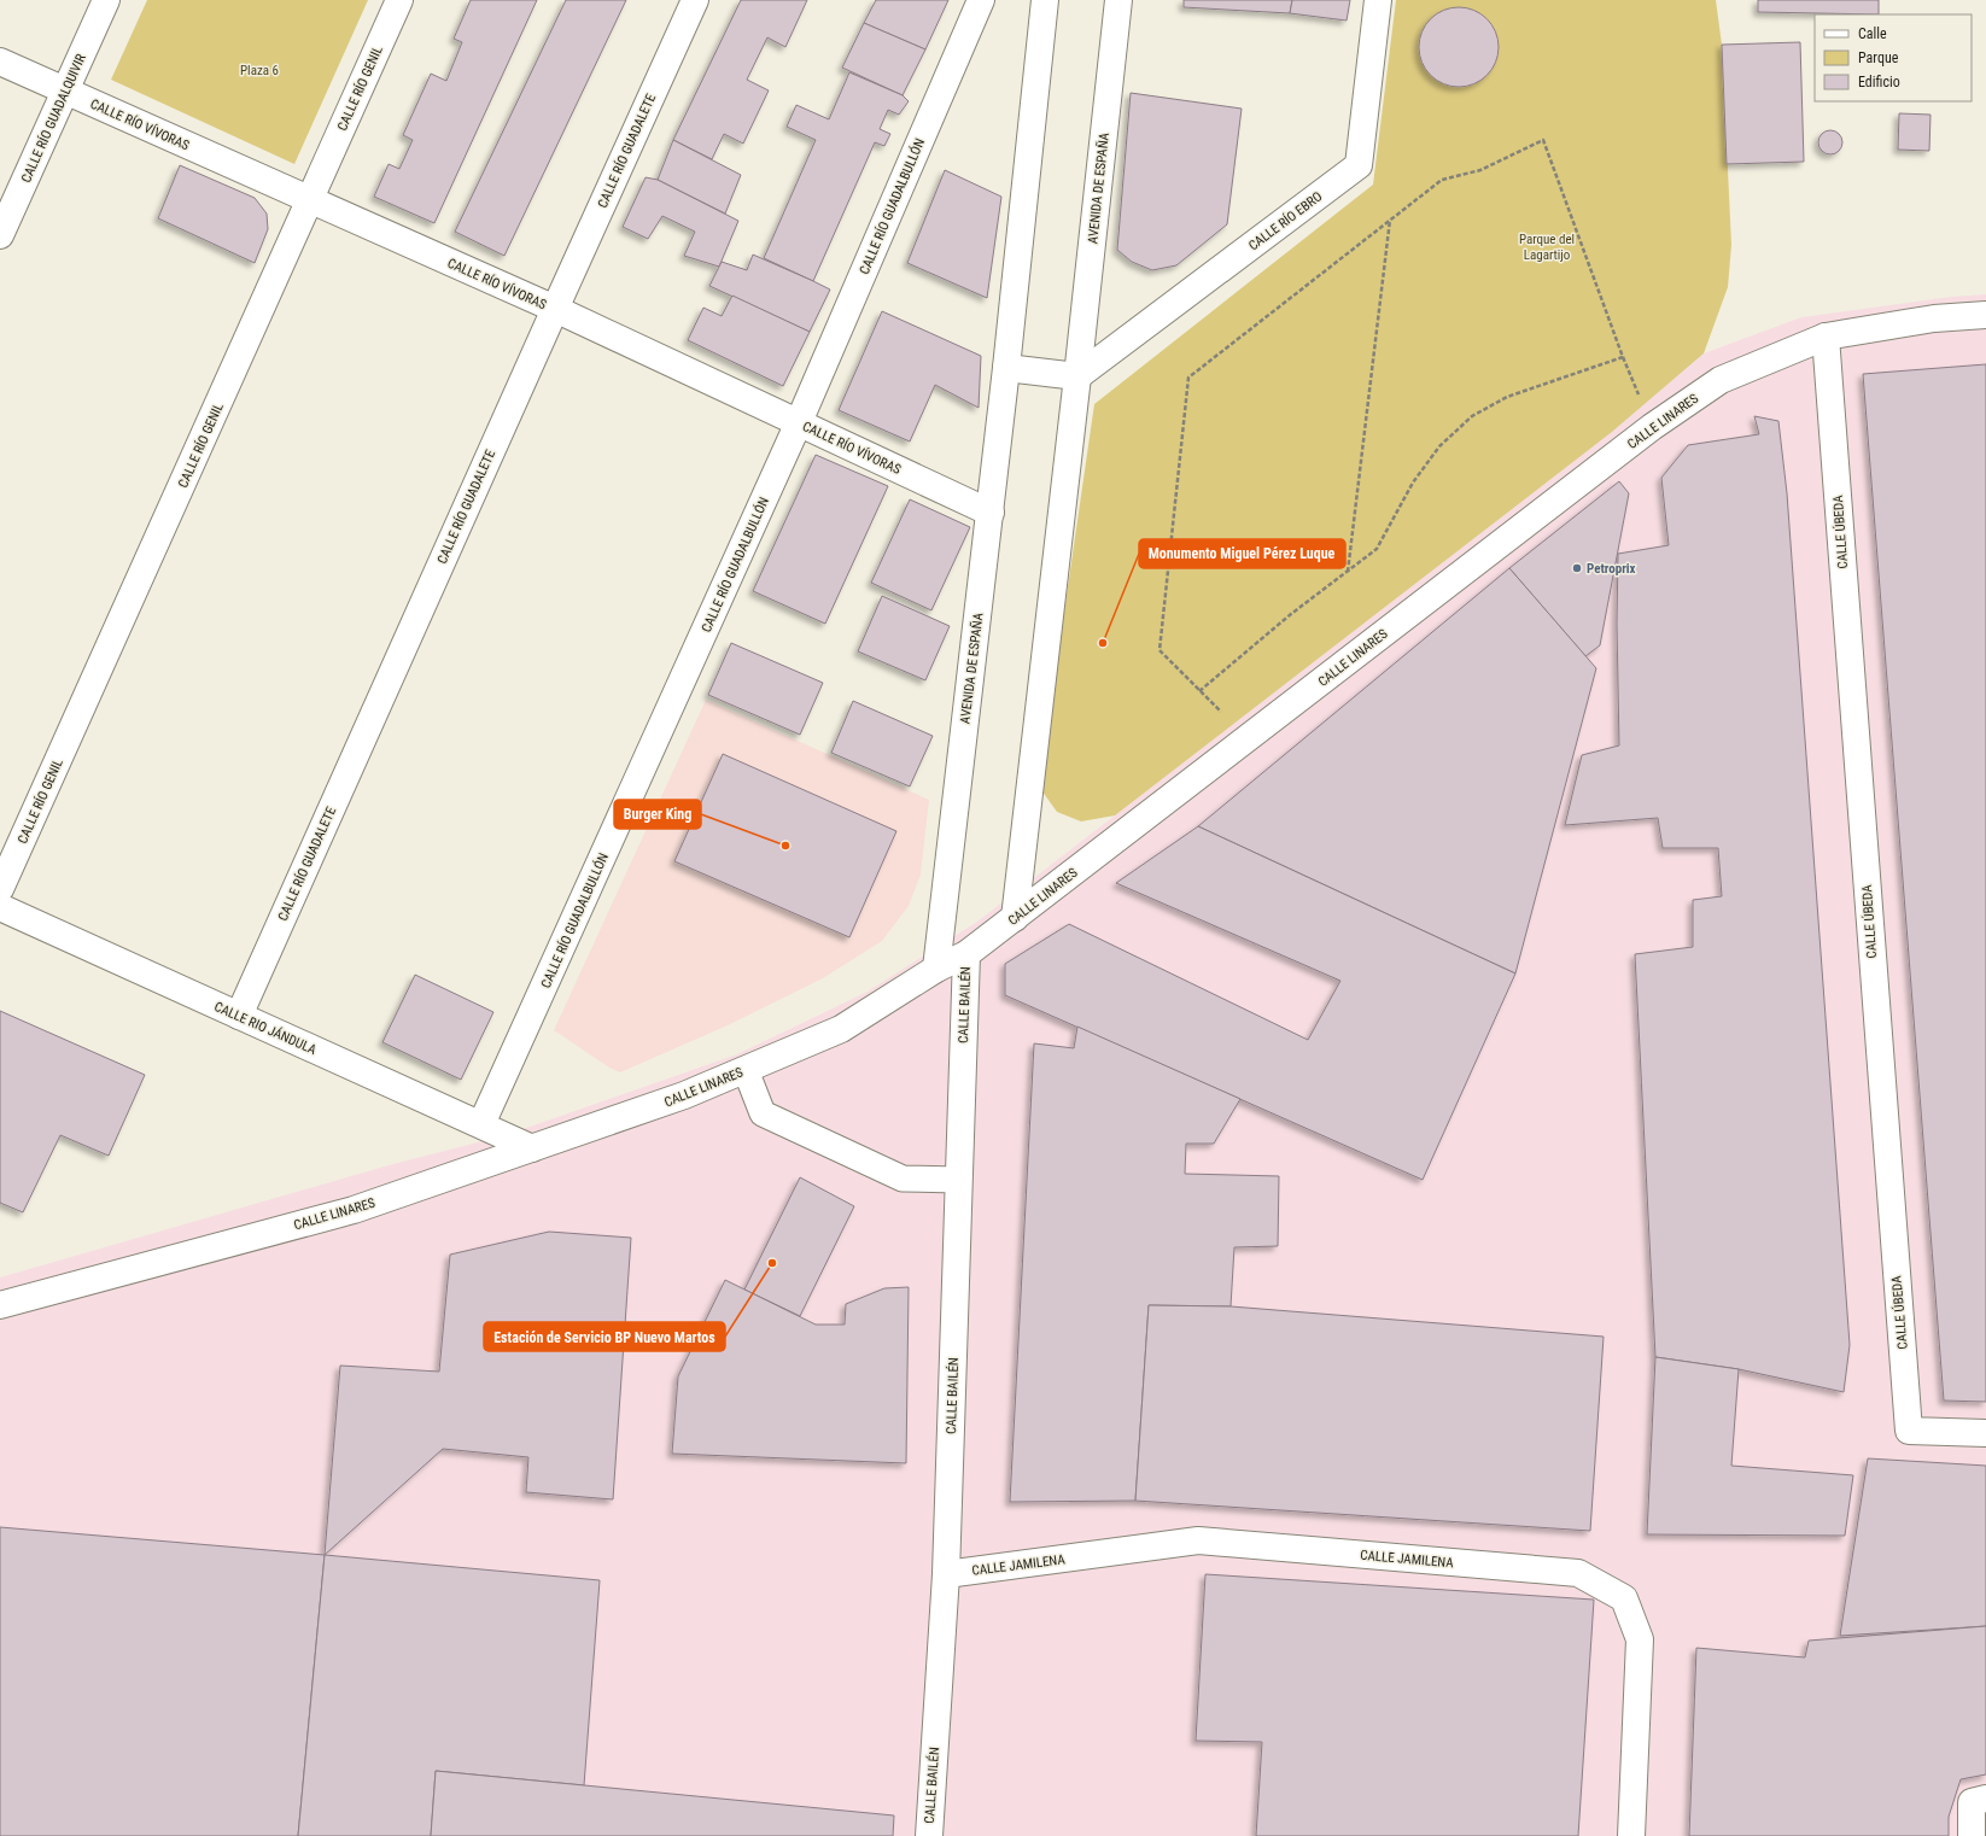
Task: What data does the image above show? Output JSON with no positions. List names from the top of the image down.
{
  "streets": {
    "street": [
      "CALLE RÍO GENIL",
      "CALLE RÍO GUADALQUIVIR",
      "CALLE RÍO VÍVORAS",
      "CALLE RÍO GUADALETE",
      "AVENIDA DE ESPAÑA",
      "CALLE RÍO GUADALBULLÓN",
      "CALLE RÍO EBRO",
      "CALLE LINARES",
      "CALLE ÚBEDA",
      "CALLE BAILÉN",
      "CALLE RIO JÁNDULA",
      "CALLE JAMILENA"
    ]
  },
  "crossings": [
    ["CALLE RÍO GENIL", "CALLE RÍO VÍVORAS"],
    ["CALLE RÍO GUADALQUIVIR", "CALLE RÍO VÍVORAS"],
    ["CALLE RÍO VÍVORAS", "CALLE RÍO GUADALETE"],
    ["CALLE RÍO VÍVORAS", "AVENIDA DE ESPAÑA"],
    ["CALLE RÍO VÍVORAS", "CALLE RÍO GUADALBULLÓN"],
    ["CALLE RÍO GUADALETE", "CALLE RIO JÁNDULA"],
    ["AVENIDA DE ESPAÑA", "CALLE RÍO EBRO"],
    ["AVENIDA DE ESPAÑA", "CALLE LINARES"],
    ["CALLE RÍO GUADALBULLÓN", "CALLE RIO JÁNDULA"],
    ["CALLE LINARES", "CALLE ÚBEDA"],
    ["CALLE LINARES", "CALLE BAILÉN"],
    ["CALLE LINARES", "CALLE RIO JÁNDULA"],
    ["CALLE BAILÉN", "CALLE JAMILENA"]
  ],
  "parks": ["Plaza 6", "Parque del Lagartijo"],
  "places": [
    "Petroprix",
    "Monumento Miguel Pérez Luque",
    "Burger King",
    "Estación de Servicio BP Nuevo Martos"
  ],
  "legend": ["Calle", "Parque", "Edificio"]
}
